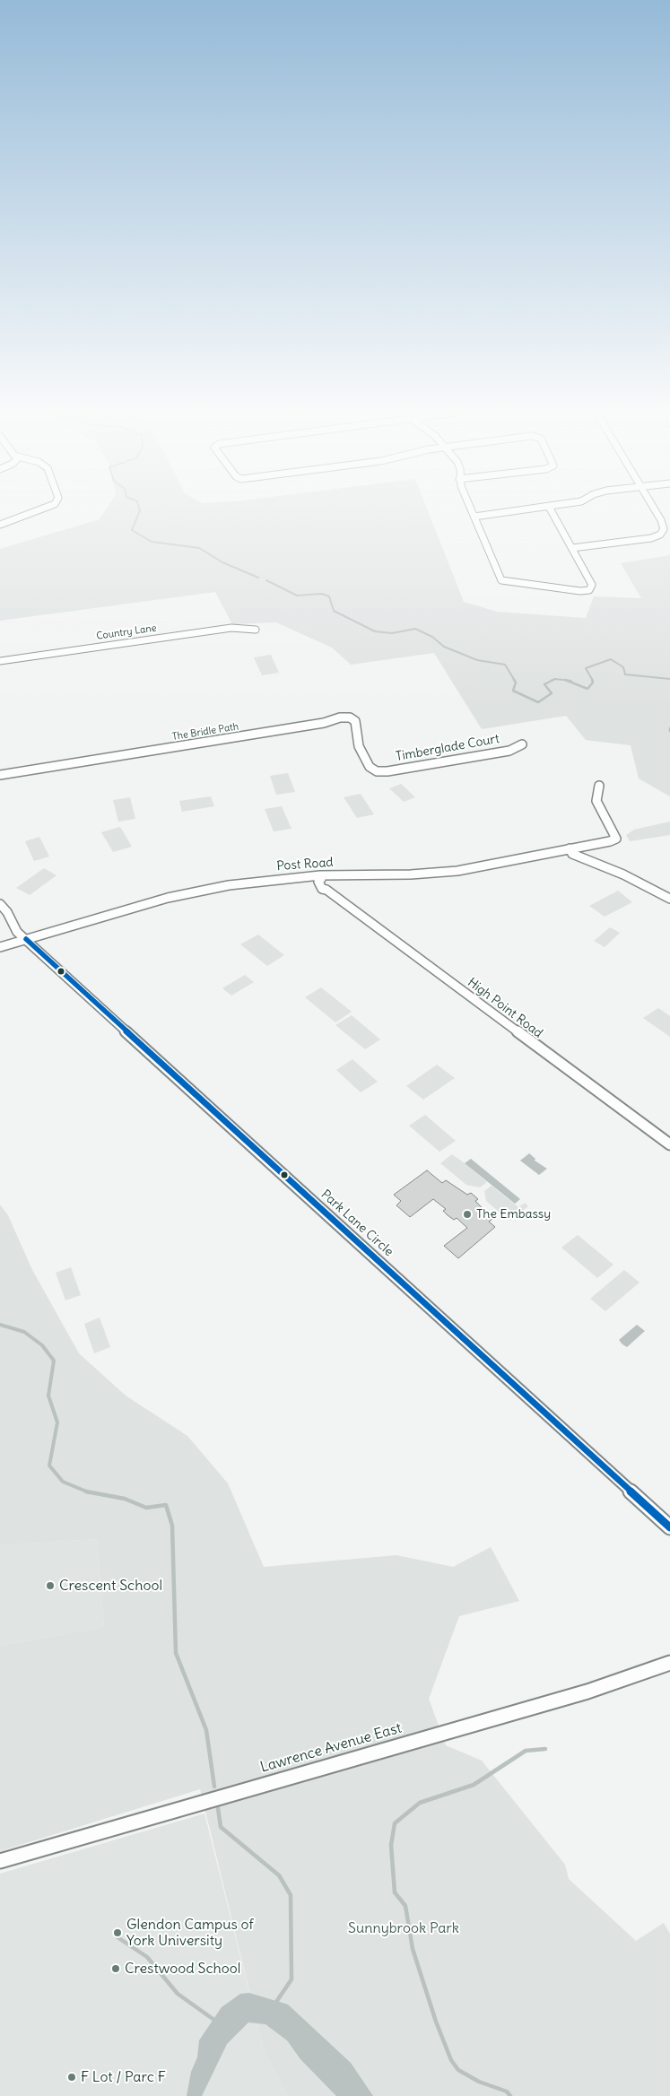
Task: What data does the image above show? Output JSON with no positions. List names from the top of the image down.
{
  "streets": {
    "street": [
      "Country Lane",
      "The Bridle Path",
      "Timberglade Court",
      "Post Road",
      "High Point Road",
      "Park Lane Circle",
      "Lawrence Avenue East"
    ]
  },
  "crossings": [
    ["The Bridle Path", "Timberglade Court"],
    ["Post Road", "High Point Road"],
    ["Post Road", "Park Lane Circle"]
  ],
  "parks": ["Sunnybrook Park"],
  "places": [
    "The Embassy",
    "Crescent School",
    "Glendon Campus of York University",
    "Crestwood School",
    "F Lot / Parc F"
  ]
}
